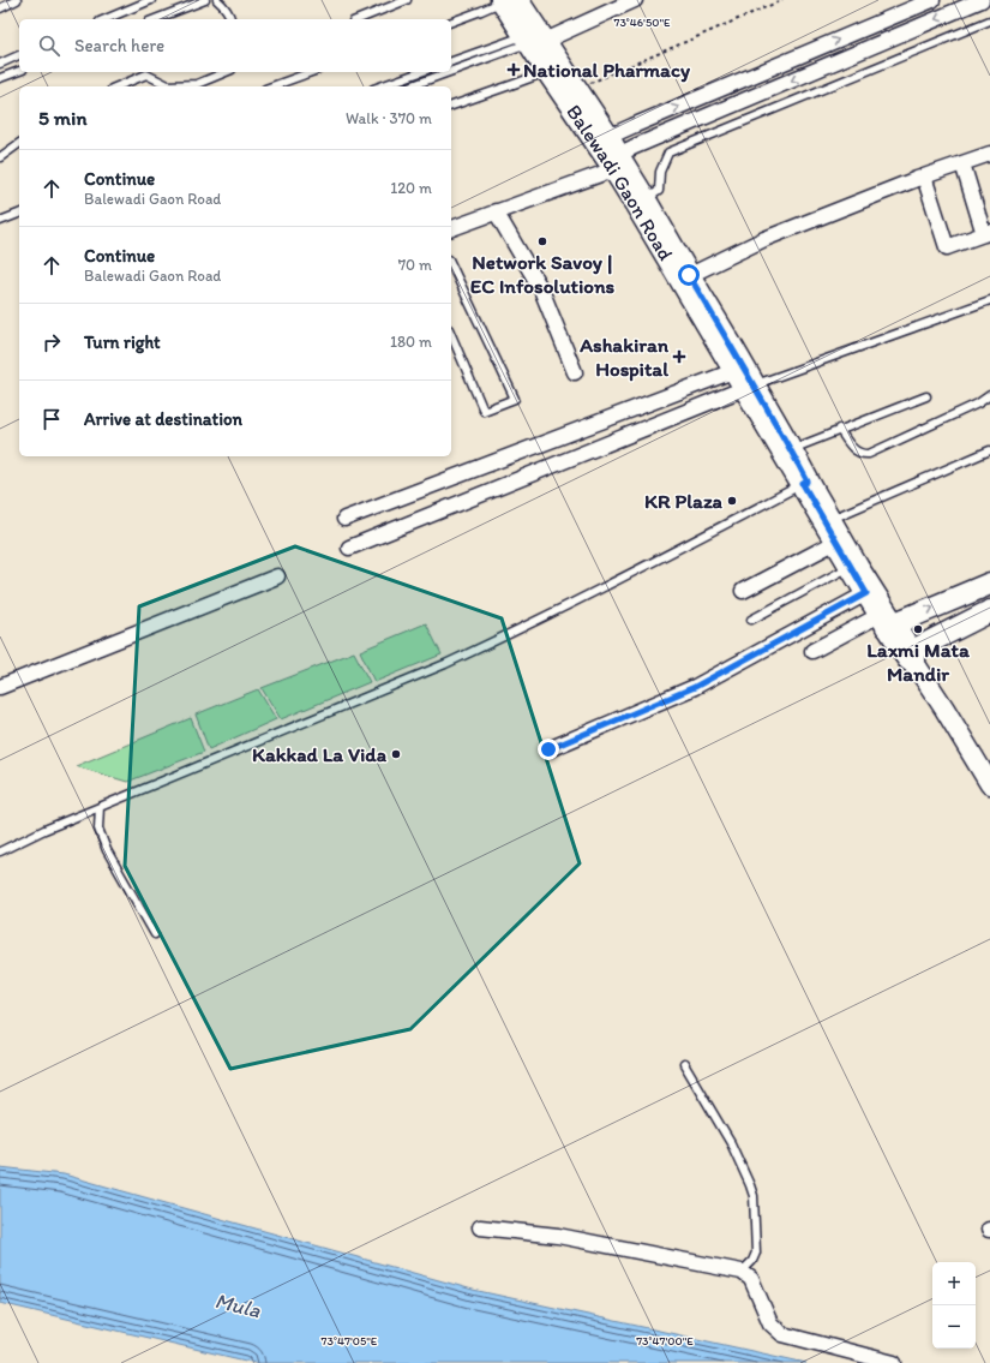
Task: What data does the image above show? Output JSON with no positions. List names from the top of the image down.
{
  "streets": {
    "main road": ["Balewadi Gaon Road"]
  },
  "water": ["Mula"],
  "places": {
    "health": ["National Pharmacy", "Ashakiran Hospital"],
    "other": [
      "Network Savoy | EC Infosolutions",
      "KR Plaza",
      "Laxmi Mata Mandir",
      "Kakkad La Vida"
    ]
  },
  "page": {
    "search": "Search here",
    "heading": ["5 min", "Walk · 370 m"],
    "list": [
      ["Continue", "Balewadi Gaon Road", "120 m"],
      ["Continue", "Balewadi Gaon Road", "70 m"],
      ["Turn right", "180 m"],
      "Arrive at destination"
    ],
    "map_buttons": ["+", "−"]
  },
  "coordinates": ["73°46'50\"E", "73°47'05\"E", "73°47'00\"E"]
}
